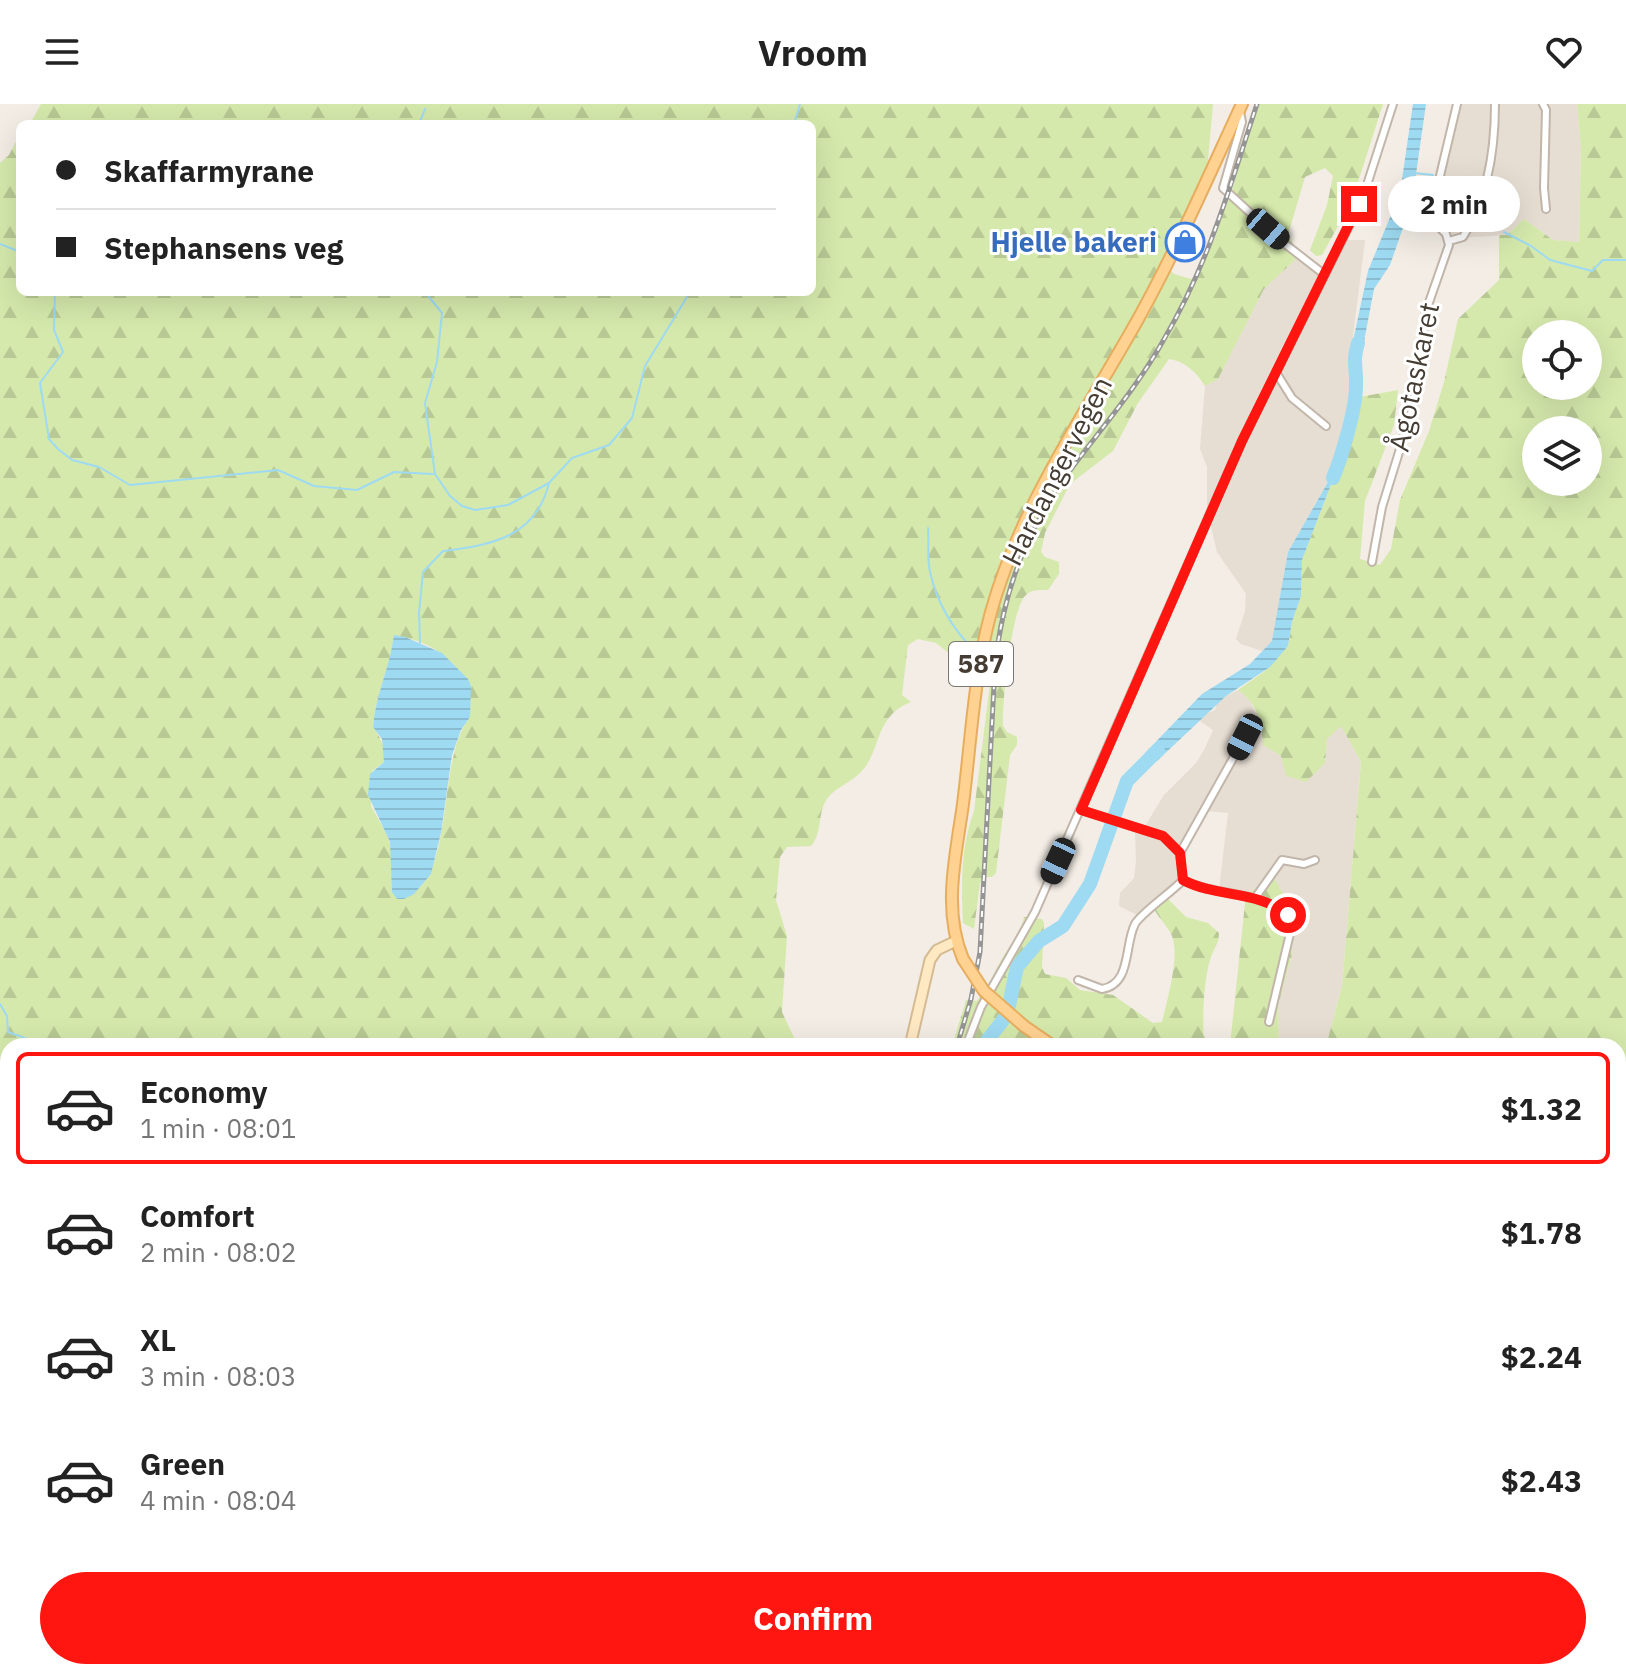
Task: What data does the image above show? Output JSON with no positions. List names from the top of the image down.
{
  "streets": {
    "main road": ["Hardangervegen", "587"],
    "street": ["Ågotaskaret"]
  },
  "places": {
    "shop": ["Hjelle bakeri"]
  },
  "page": {
    "header": "Vroom",
    "banner": ["Skaffarmyrane", "Stephansens veg"],
    "bubble": "2 min",
    "list": [
      {
        "name": "Economy",
        "note": "1 min · 08:01",
        "value": "$1.32"
      },
      {
        "name": "Comfort",
        "note": "2 min · 08:02",
        "value": "$1.78"
      },
      {
        "name": "XL",
        "note": "3 min · 08:03",
        "value": "$2.24"
      },
      {
        "name": "Green",
        "note": "4 min · 08:04",
        "value": "$2.43"
      }
    ],
    "buttons": "Confirm"
  }
}
